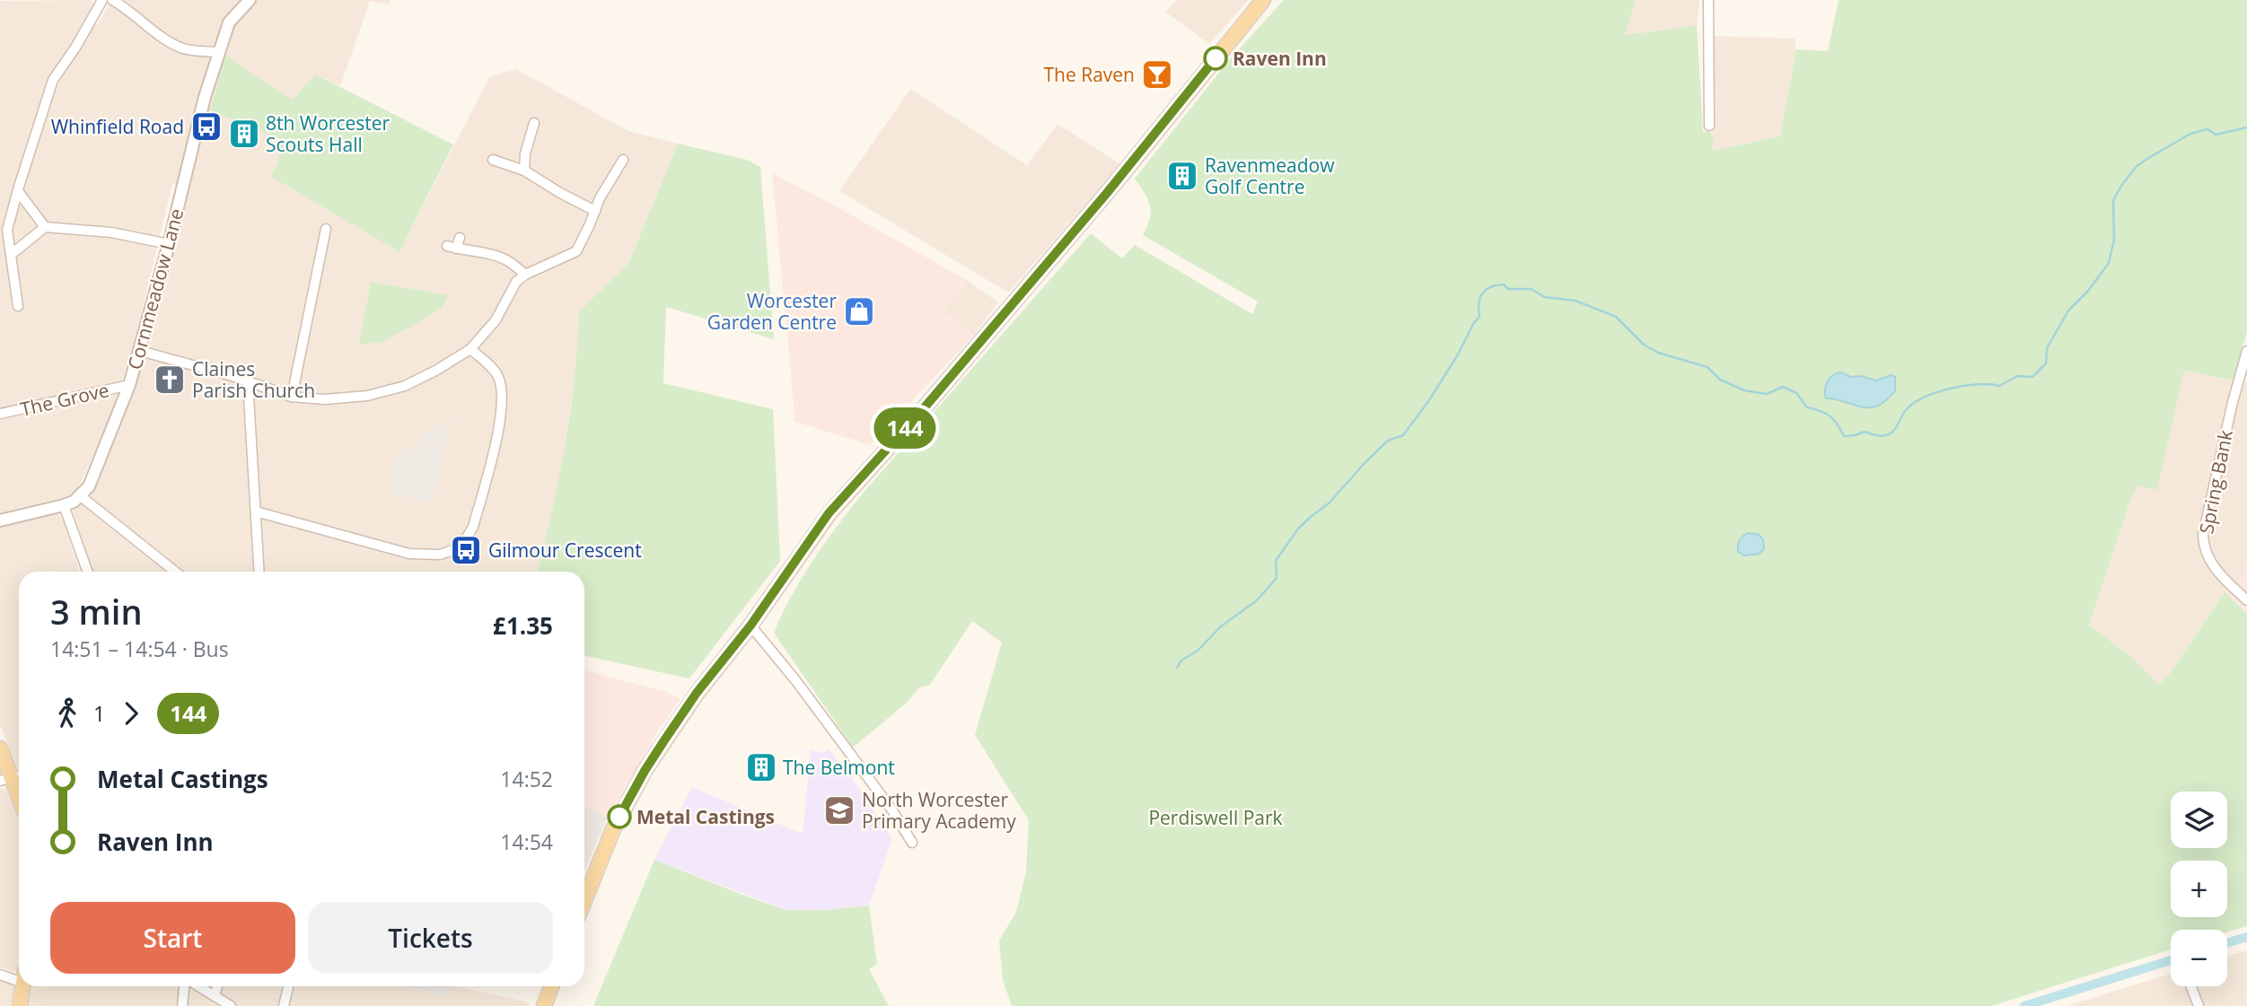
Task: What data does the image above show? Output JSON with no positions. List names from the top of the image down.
{
  "streets": {
    "street": ["Cornmeadow Lane", "The Grove", "Spring Bank"]
  },
  "crossings": [
    ["Cornmeadow Lane", "The Grove"]
  ],
  "parks": ["Perdiswell Park"],
  "places": {
    "other": ["Raven Inn", "Metal Castings"],
    "bar": ["The Raven"],
    "bus stop": ["Whinfield Road", "Gilmour Crescent"],
    "building": ["8th Worcester Scouts Hall", "Ravenmeadow Golf Centre", "The Belmont"],
    "shop": ["Worcester Garden Centre"],
    "church": ["Claines Parish Church"],
    "school or university": ["North Worcester Primary Academy"]
  },
  "lines": ["bus line 144"],
  "page": {
    "on_map": "144",
    "heading": ["3 min", "14:51 – 14:54 · Bus", "£1.35"],
    "legs": ["1", "144"],
    "list": [
      {
        "name": "Metal Castings",
        "value": "14:52"
      },
      {
        "name": "Raven Inn",
        "value": "14:54"
      }
    ],
    "map_buttons": ["+", "−"],
    "buttons": ["Start", "Tickets"]
  }
}
